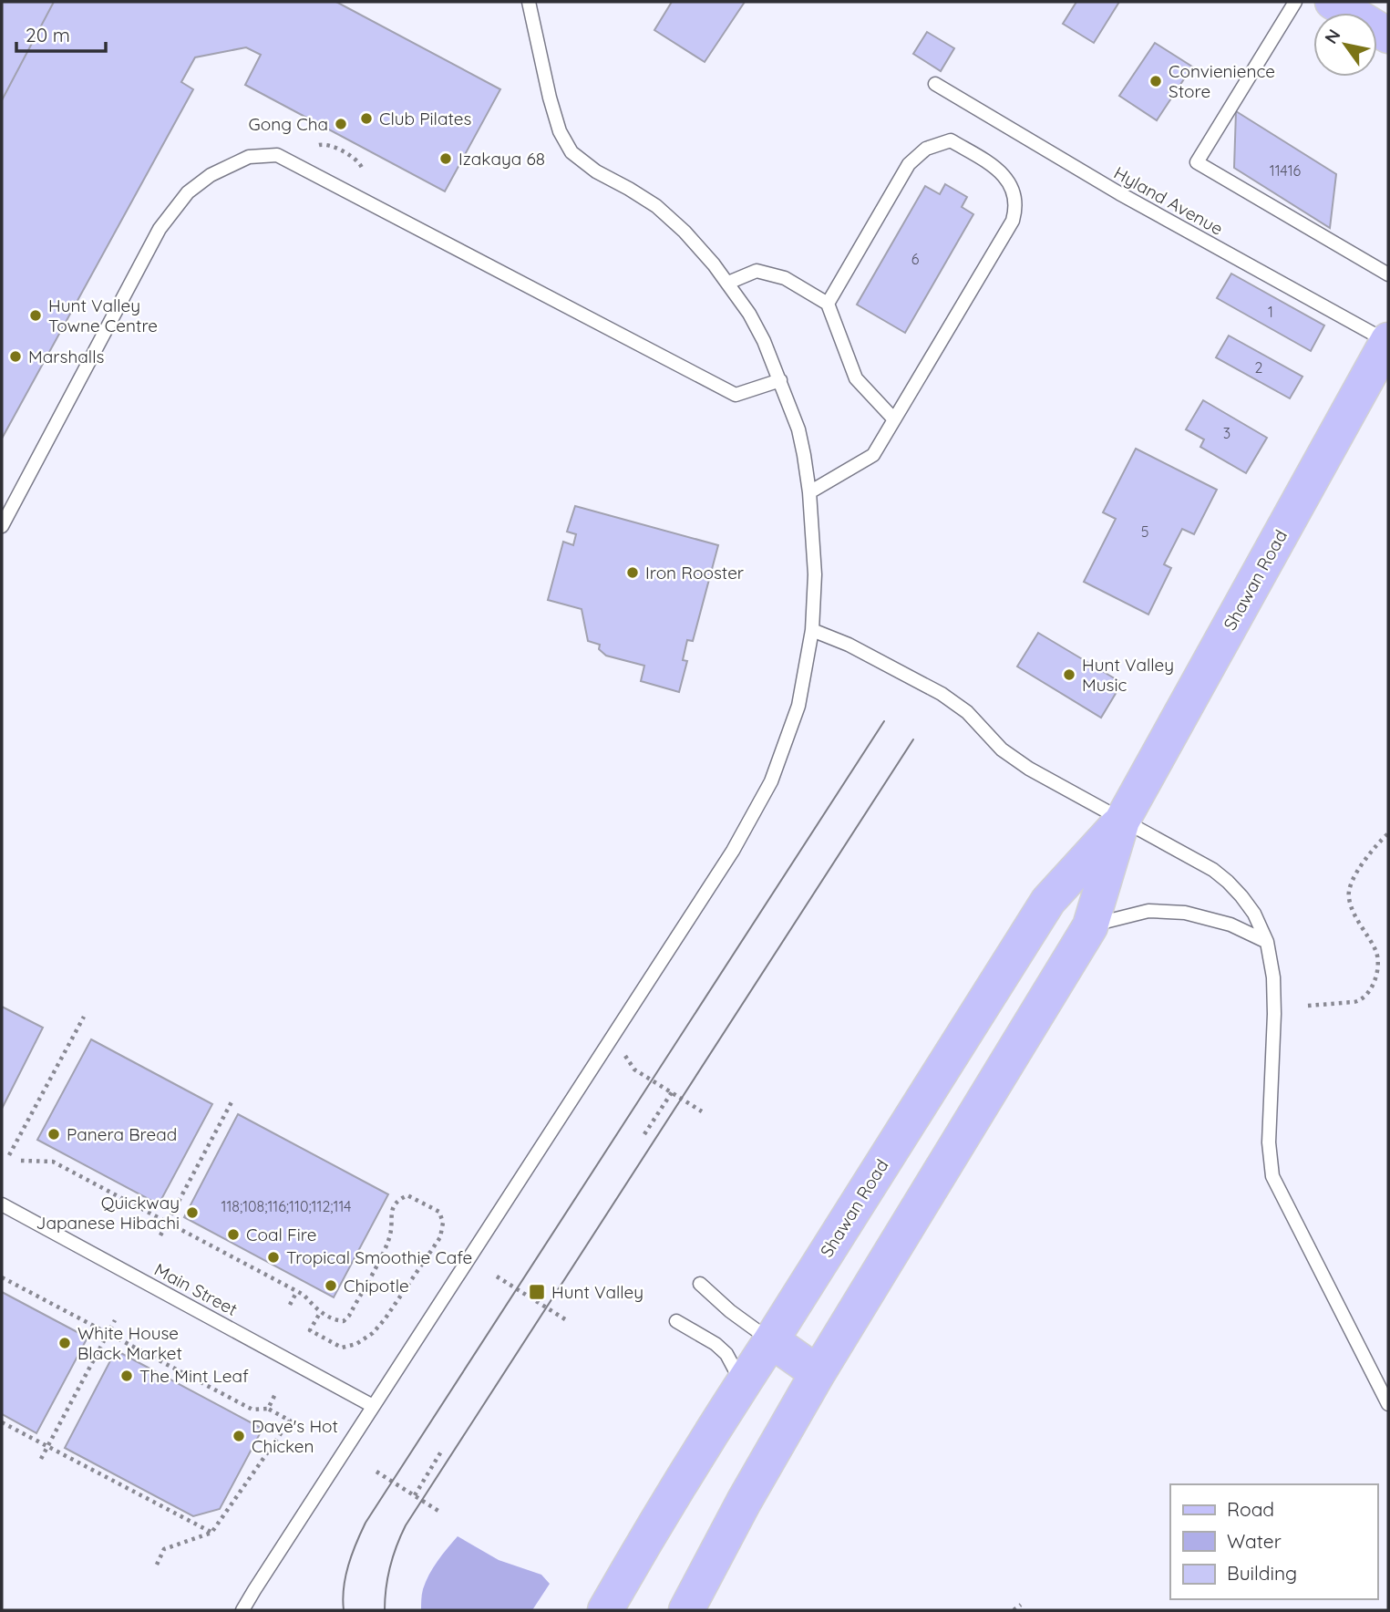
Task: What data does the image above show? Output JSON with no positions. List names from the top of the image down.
{
  "streets": {
    "main road": ["Shawan Road"],
    "lane": ["Hyland Avenue", "Main Street"]
  },
  "crossings": [
    ["Hyland Avenue", "Shawan Road"]
  ],
  "places": {
    "other": [
      "Convienience Store",
      "Club Pilates",
      "Gong Cha",
      "Izakaya 68",
      "Hunt Valley Towne Centre",
      "Marshalls",
      "Iron Rooster",
      "Hunt Valley Music",
      "Panera Bread",
      "Quickway Japanese Hibachi",
      "Coal Fire",
      "Tropical Smoothie Cafe",
      "Chipotle",
      "White House Black Market",
      "The Mint Leaf",
      "Dave's Hot Chicken"
    ],
    "transit": ["Hunt Valley"]
  },
  "house_numbers": [
    "11416",
    "6",
    "1",
    "2",
    "3",
    "5",
    "118;108;116;110;112;114"
  ],
  "legend": ["Road", "Water", "Building"],
  "scale_bar": "20 m",
  "north": "top left"
}
